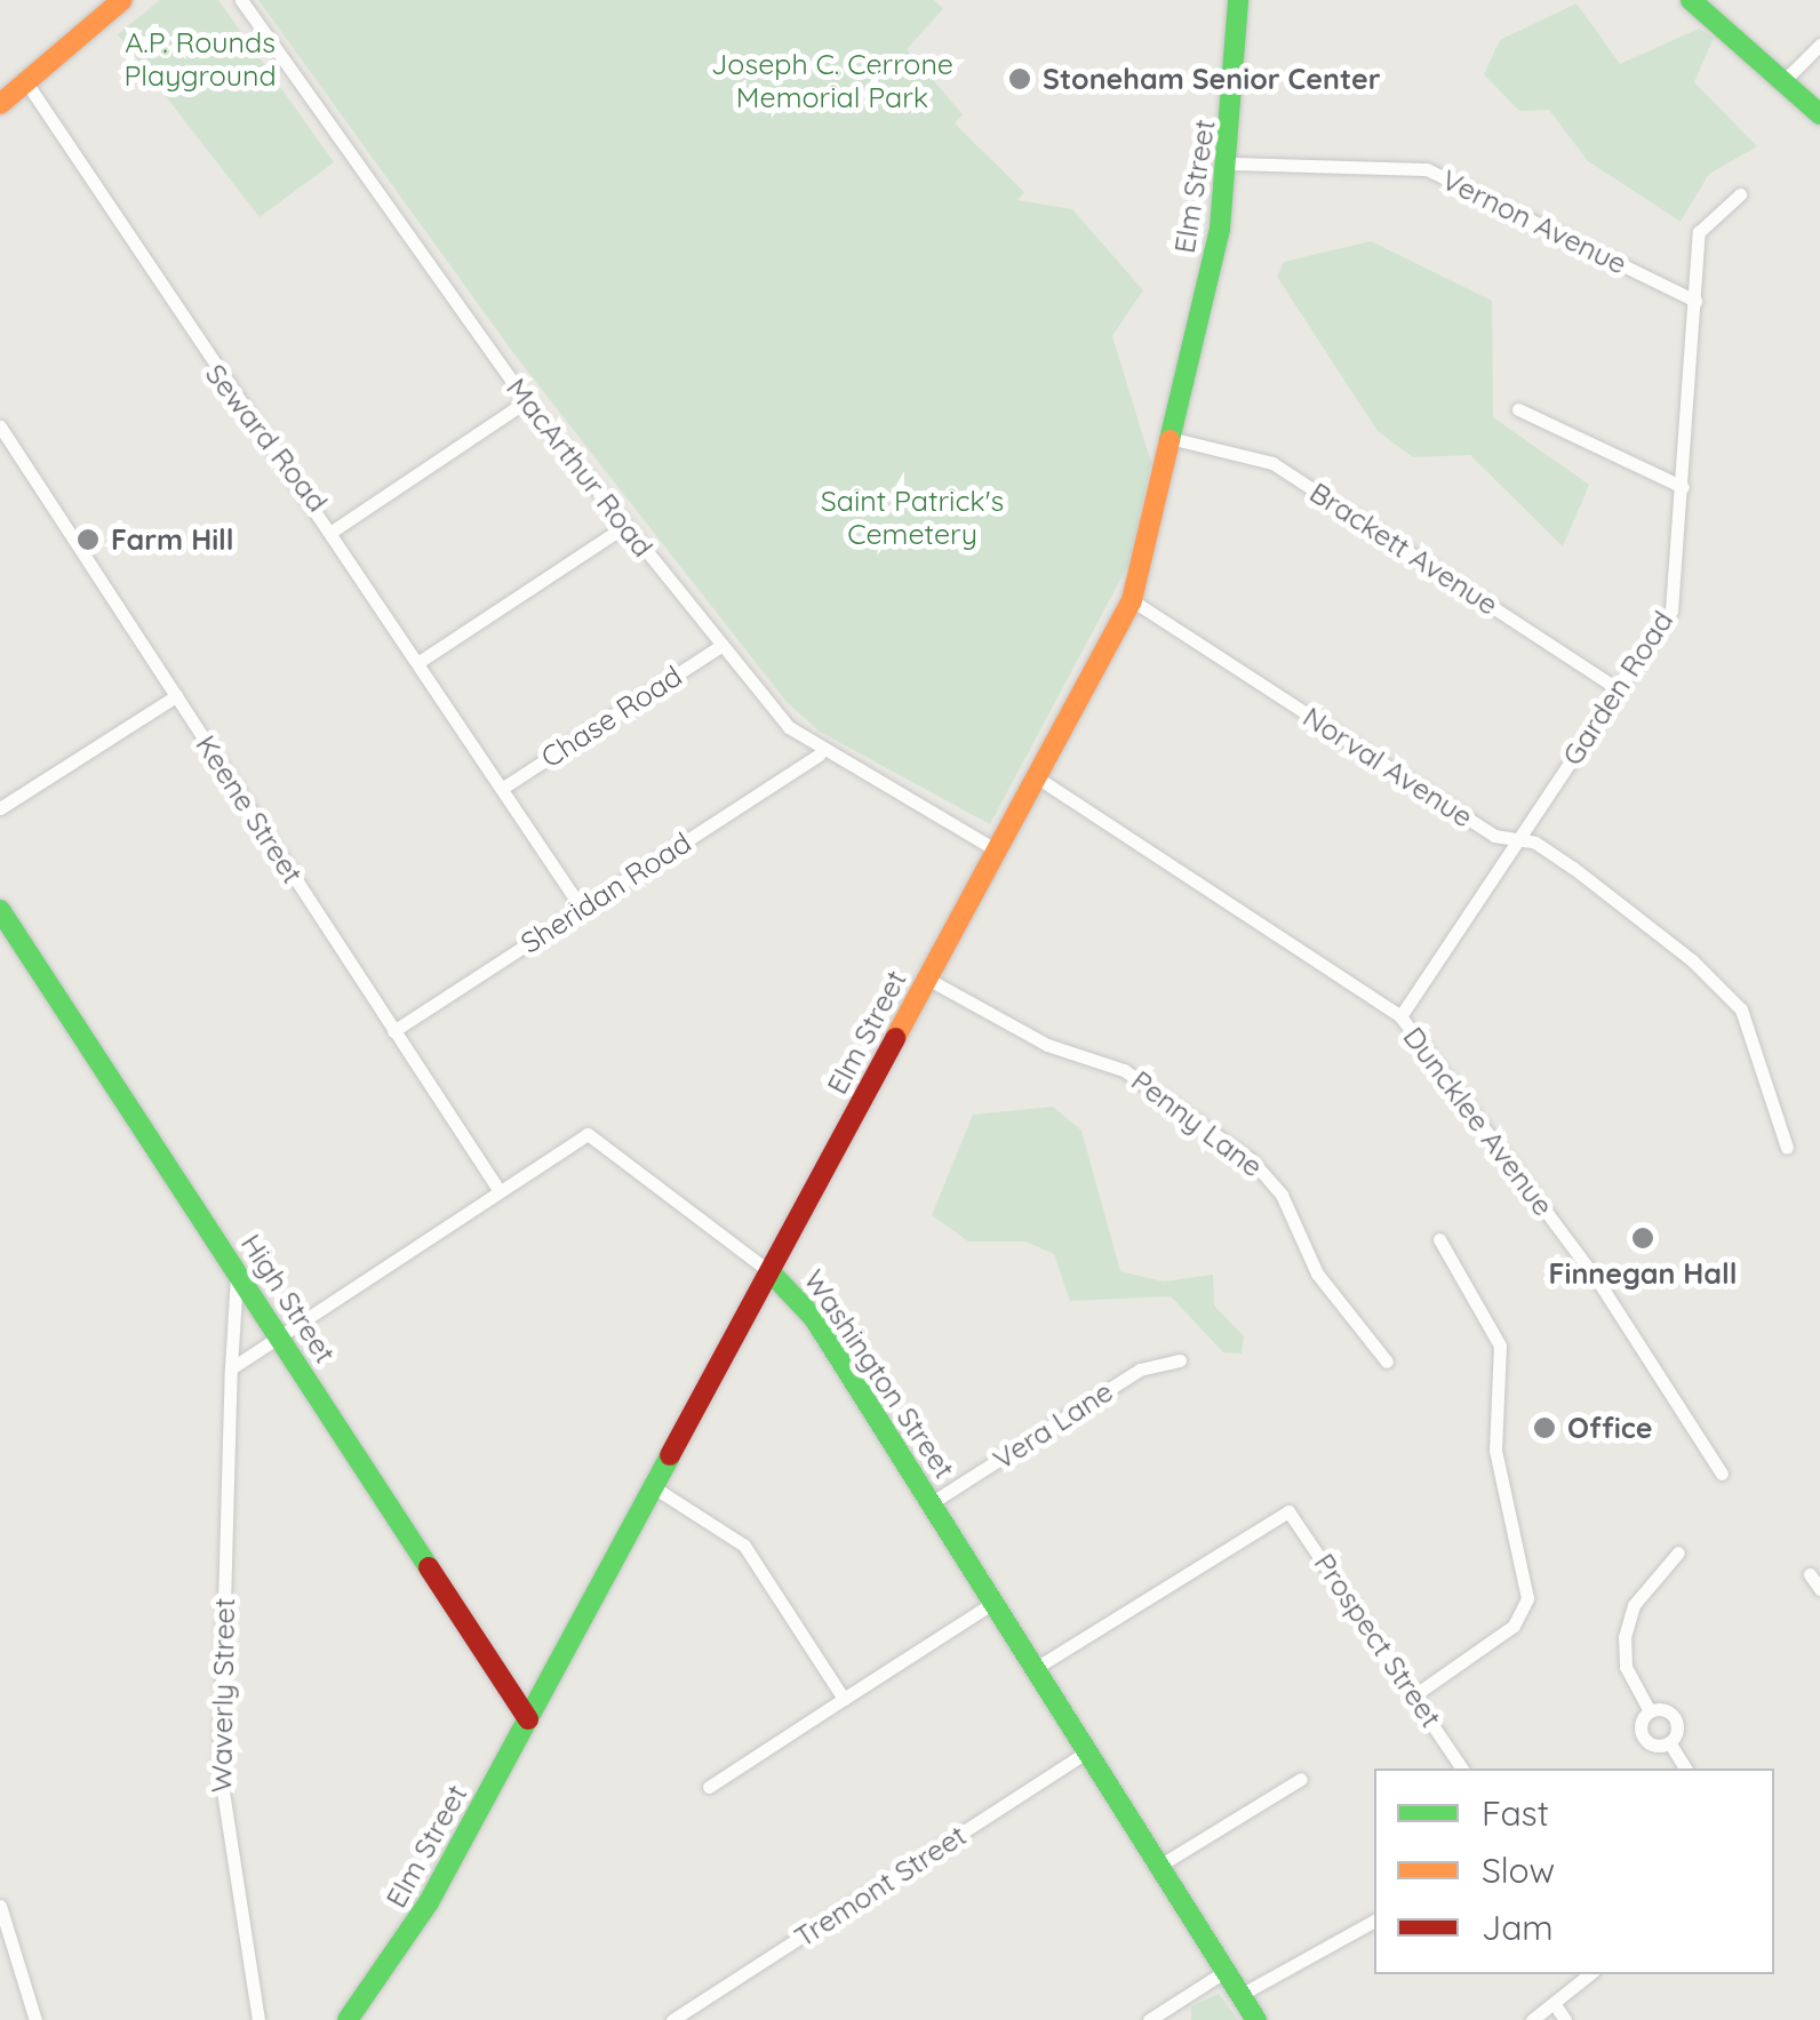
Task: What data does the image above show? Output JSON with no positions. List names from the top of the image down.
{
  "streets": {
    "main road": ["Elm Street", "High Street", "Washington Street"],
    "street": [
      "Vernon Avenue",
      "Seward Road",
      "MacArthur Road",
      "Brackett Avenue",
      "Garden Road",
      "Chase Road",
      "Norval Avenue",
      "Keene Street",
      "Sheridan Road",
      "Duncklee Avenue",
      "Penny Lane",
      "Vera Lane",
      "Prospect Street",
      "Waverly Street",
      "Tremont Street"
    ]
  },
  "crossings": [
    ["Elm Street", "Vernon Avenue"],
    ["Elm Street", "MacArthur Road"],
    ["Elm Street", "Brackett Avenue"],
    ["Elm Street", "Norval Avenue"],
    ["Elm Street", "Duncklee Avenue"],
    ["Elm Street", "Penny Lane"],
    ["Elm Street", "High Street"],
    ["Elm Street", "Washington Street"],
    ["Vernon Avenue", "Garden Road"],
    ["Seward Road", "Chase Road"],
    ["Seward Road", "Sheridan Road"],
    ["MacArthur Road", "Chase Road"],
    ["MacArthur Road", "Sheridan Road"],
    ["Brackett Avenue", "Garden Road"],
    ["Garden Road", "Norval Avenue"],
    ["Garden Road", "Duncklee Avenue"],
    ["Keene Street", "Sheridan Road"],
    ["Keene Street", "Washington Street"],
    ["High Street", "Washington Street"],
    ["High Street", "Waverly Street"],
    ["Washington Street", "Vera Lane"],
    ["Washington Street", "Prospect Street"],
    ["Washington Street", "Tremont Street"]
  ],
  "parks": ["A.P. Rounds Playground", "Joseph C. Cerrone Memorial Park", "Saint Patrick's Cemetery"],
  "places": [
    "Stoneham Senior Center",
    "Farm Hill",
    "Finnegan Hall",
    "Office"
  ],
  "legend": ["Fast", "Slow", "Jam"]
}
